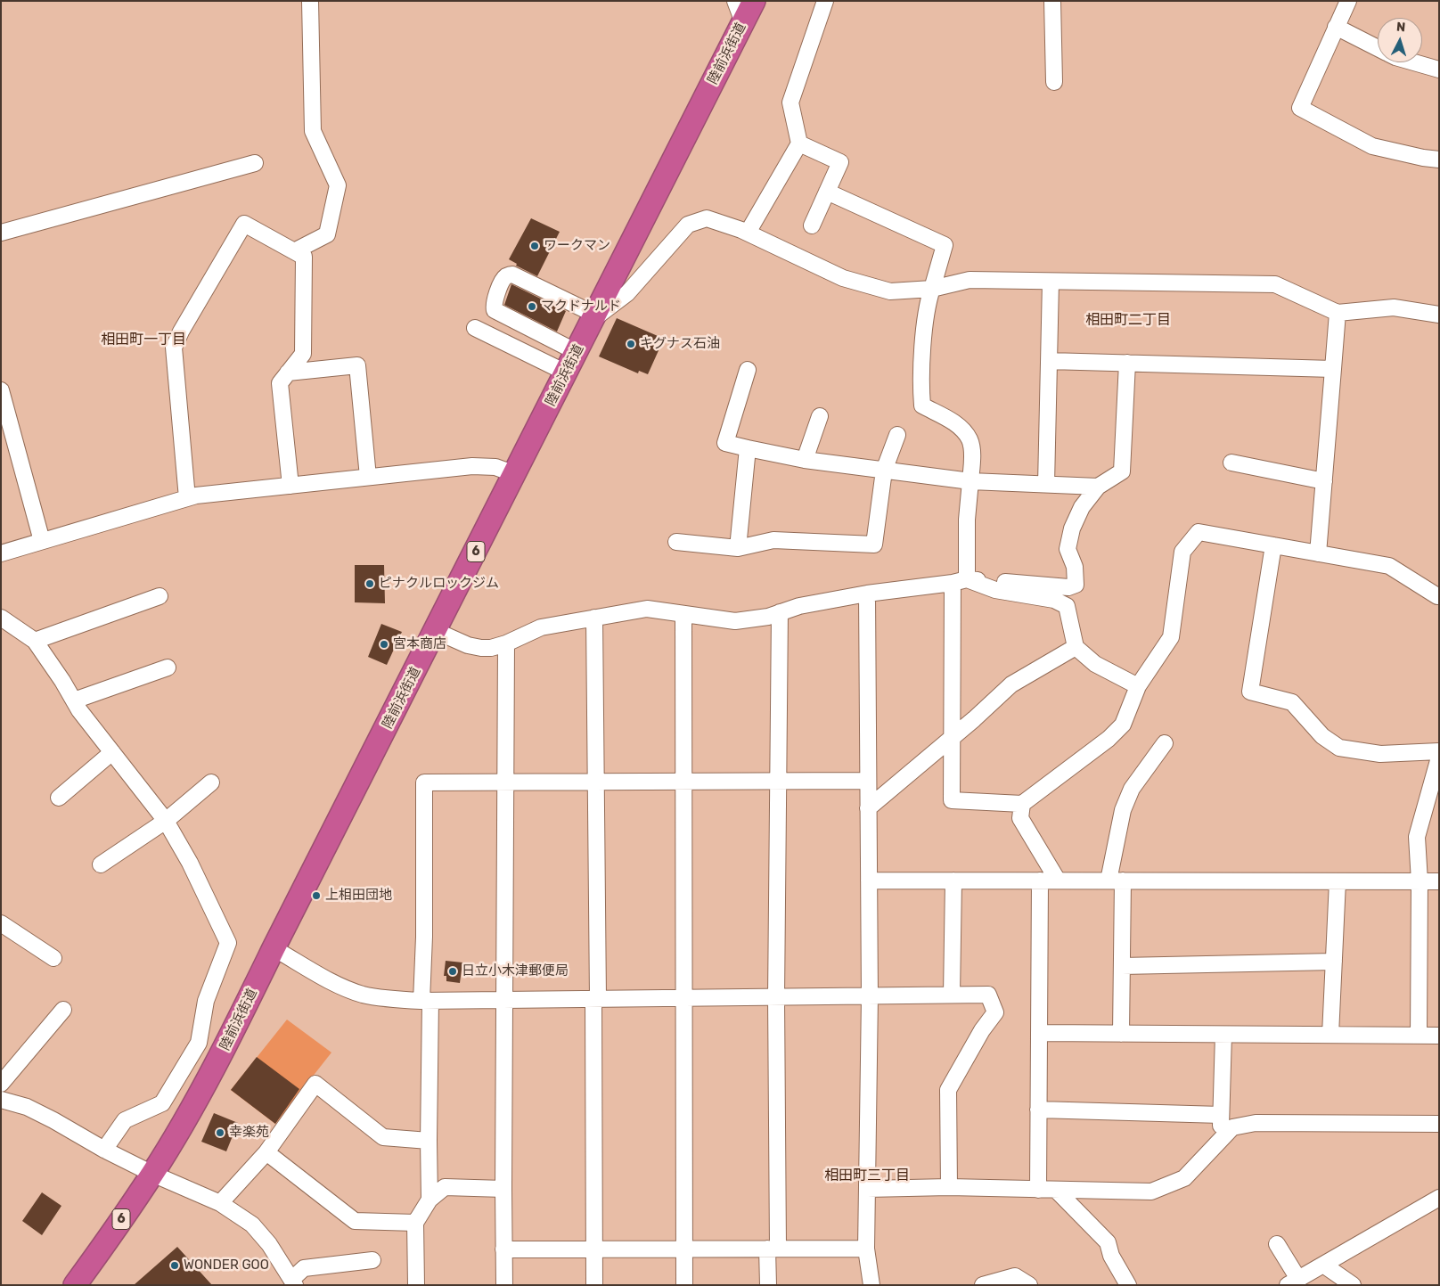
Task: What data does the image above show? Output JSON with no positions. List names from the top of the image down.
{
  "streets": {
    "highway": ["陸前浜街道", "6"]
  },
  "districts": ["相田町二丁目", "相田町一丁目", "相田町三丁目"],
  "places": [
    "ワークマン",
    "マクドナルド",
    "キグナス石油",
    "ピナクルロックジム",
    "宮本商店",
    "上相田団地",
    "日立小木津郵便局",
    "幸楽苑",
    "WONDER GOO"
  ],
  "north": "top"
}
